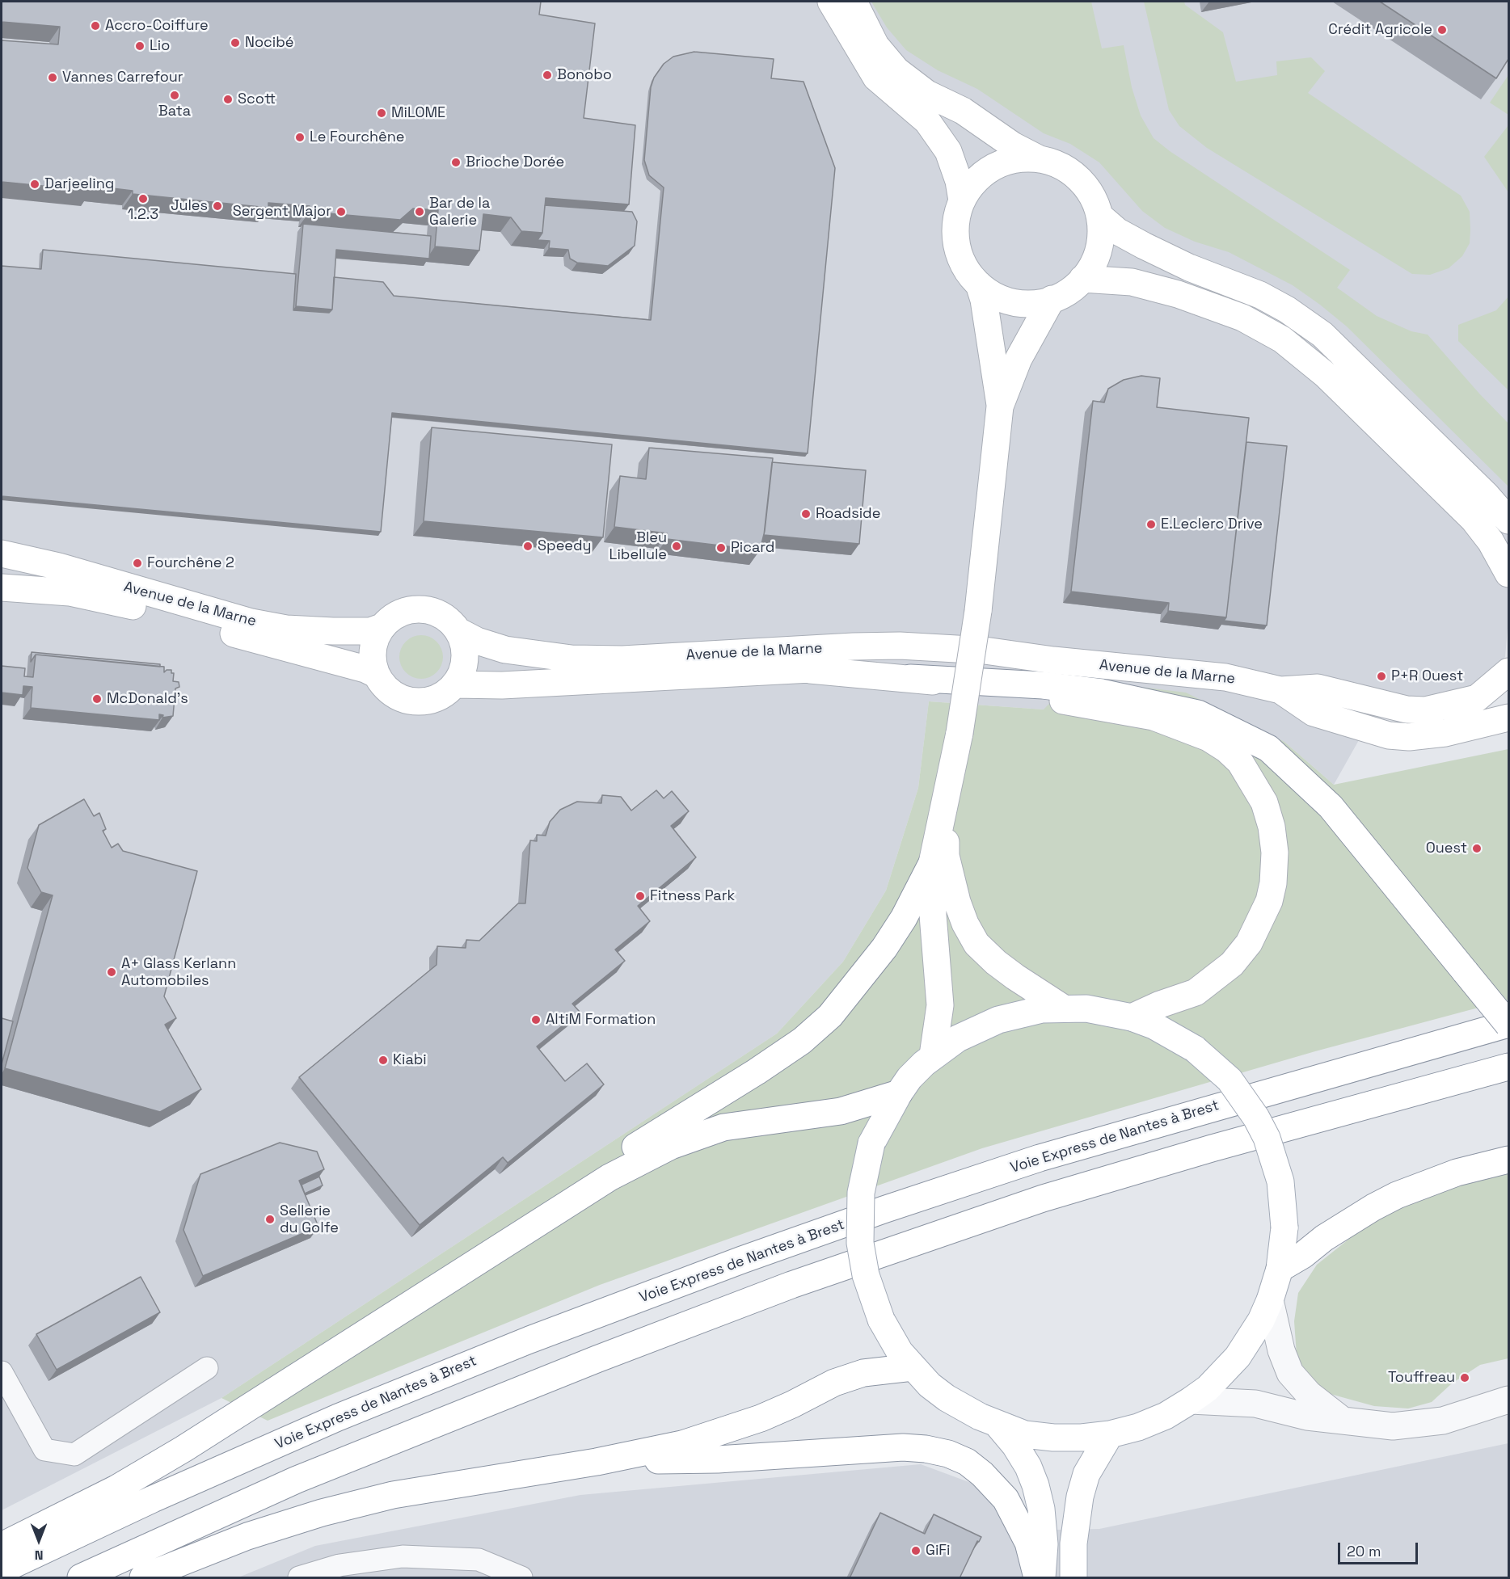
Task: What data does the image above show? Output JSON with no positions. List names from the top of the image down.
{
  "streets": {
    "main road": ["Avenue de la Marne", "Voie Express de Nantes à Brest"]
  },
  "places": [
    "Accro-Coiffure",
    "Crédit Agricole",
    "Nocibé",
    "Lio",
    "Bonobo",
    "Vannes Carrefour",
    "Bata",
    "Scott",
    "MiLOME",
    "Le Fourchêne",
    "Brioche Dorée",
    "Darjeeling",
    "1.2.3",
    "Jules",
    "Sergent Major",
    "Bar de la Galerie",
    "Roadside",
    "E.Leclerc Drive",
    "Speedy",
    "Bleu Libellule",
    "Picard",
    "Fourchêne 2",
    "P+R Ouest",
    "McDonald's",
    "Ouest",
    "Fitness Park",
    "A+ Glass Kerlann Automobiles",
    "AltiM Formation",
    "Kiabi",
    "Sellerie du Golfe",
    "Touffreau",
    "GiFi"
  ],
  "scale_bar": "20 m",
  "north": "bottom"
}
